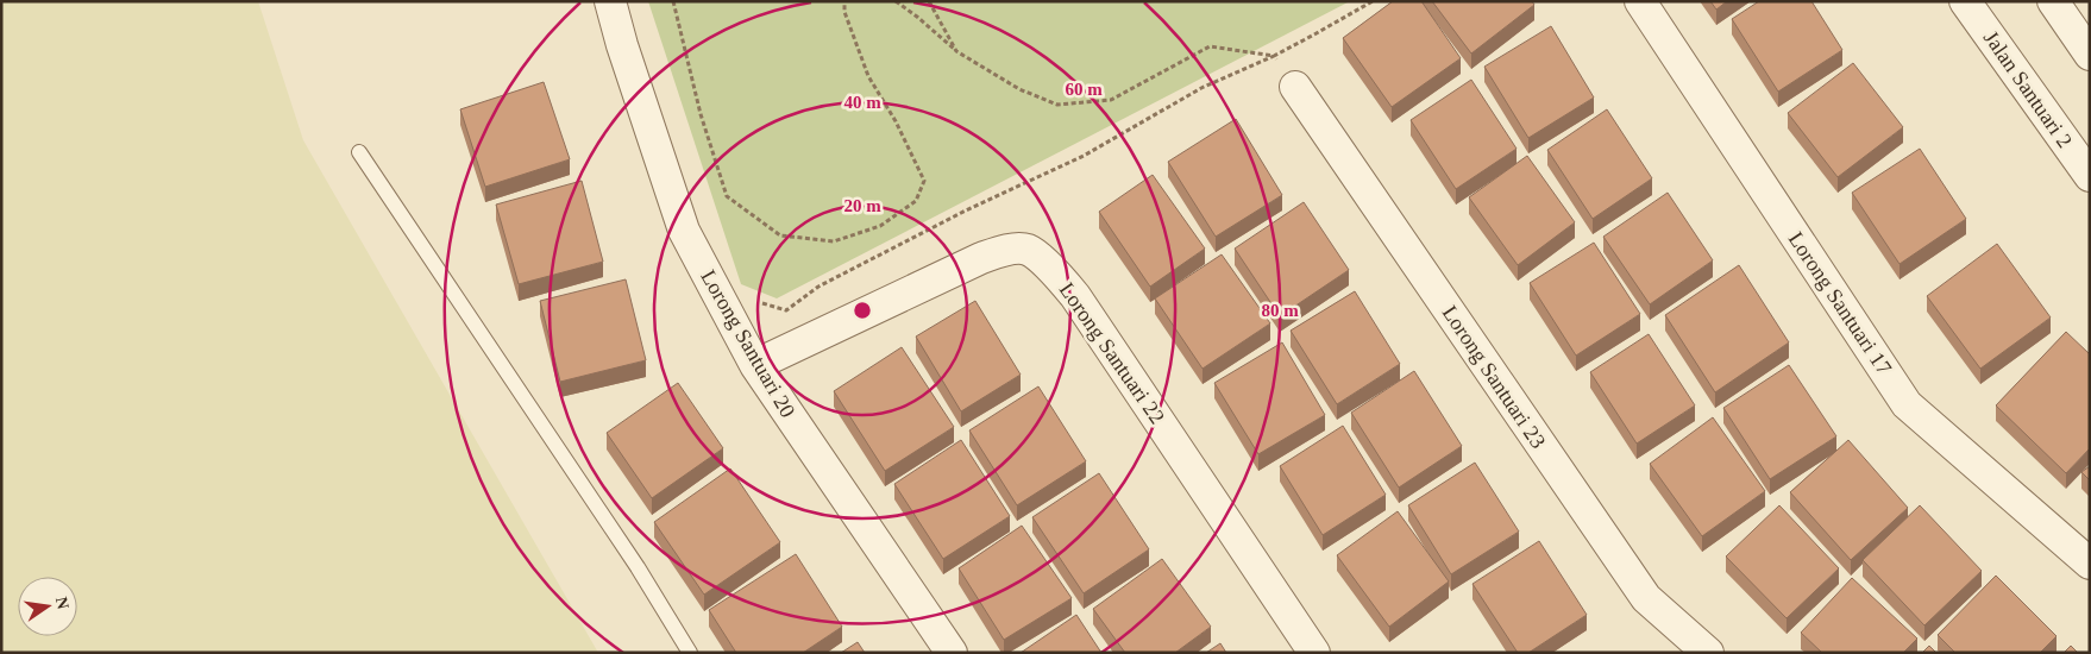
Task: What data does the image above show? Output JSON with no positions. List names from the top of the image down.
{
  "streets": {
    "street": [
      "Jalan Santuari 2",
      "Lorong Santuari 17",
      "Lorong Santuari 20",
      "Lorong Santuari 22",
      "Lorong Santuari 23"
    ]
  },
  "crossings": [
    ["Lorong Santuari 20", "Lorong Santuari 22"]
  ],
  "north": "right",
  "rings": [
    "60 m",
    "40 m",
    "20 m",
    "80 m"
  ]
}
